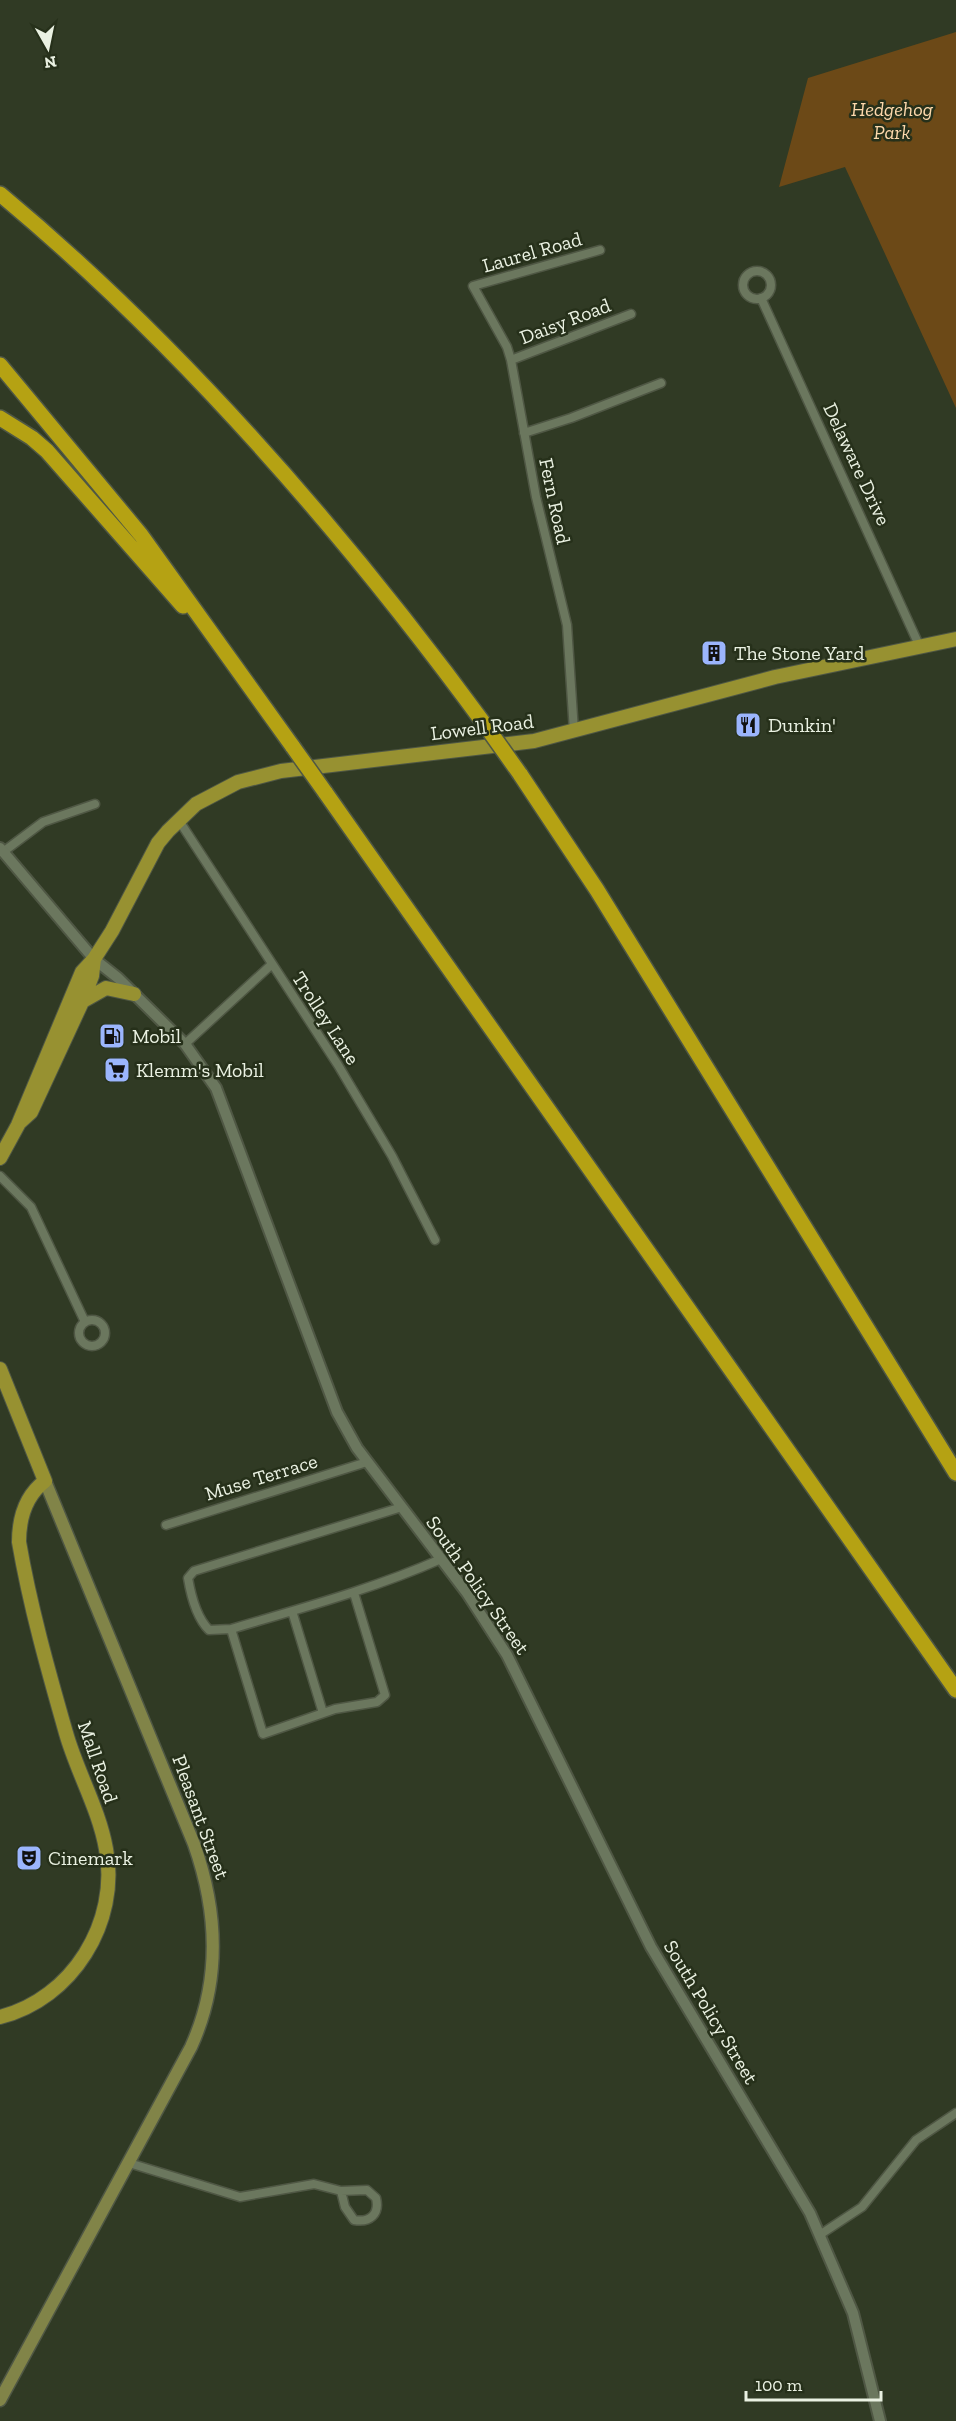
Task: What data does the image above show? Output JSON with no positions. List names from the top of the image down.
{
  "streets": {
    "main road": ["Lowell Road", "Mall Road", "Pleasant Street"],
    "street": [
      "Laurel Road",
      "Daisy Road",
      "Delaware Drive",
      "Fern Road",
      "Trolley Lane",
      "Muse Terrace",
      "South Policy Street"
    ]
  },
  "crossings": [
    ["Laurel Road", "Fern Road"],
    ["Daisy Road", "Fern Road"],
    ["Delaware Drive", "Lowell Road"],
    ["Fern Road", "Lowell Road"],
    ["Lowell Road", "Trolley Lane"],
    ["Lowell Road", "South Policy Street"],
    ["Muse Terrace", "South Policy Street"],
    ["Mall Road", "Pleasant Street"]
  ],
  "parks": ["Hedgehog Park"],
  "places": {
    "building": ["The Stone Yard"],
    "restaurant": ["Dunkin'"],
    "fuel station": ["Mobil"],
    "supermarket": ["Klemm's Mobil"],
    "theatre": ["Cinemark"]
  },
  "scale_bar": "100 m",
  "north": "bottom"
}
